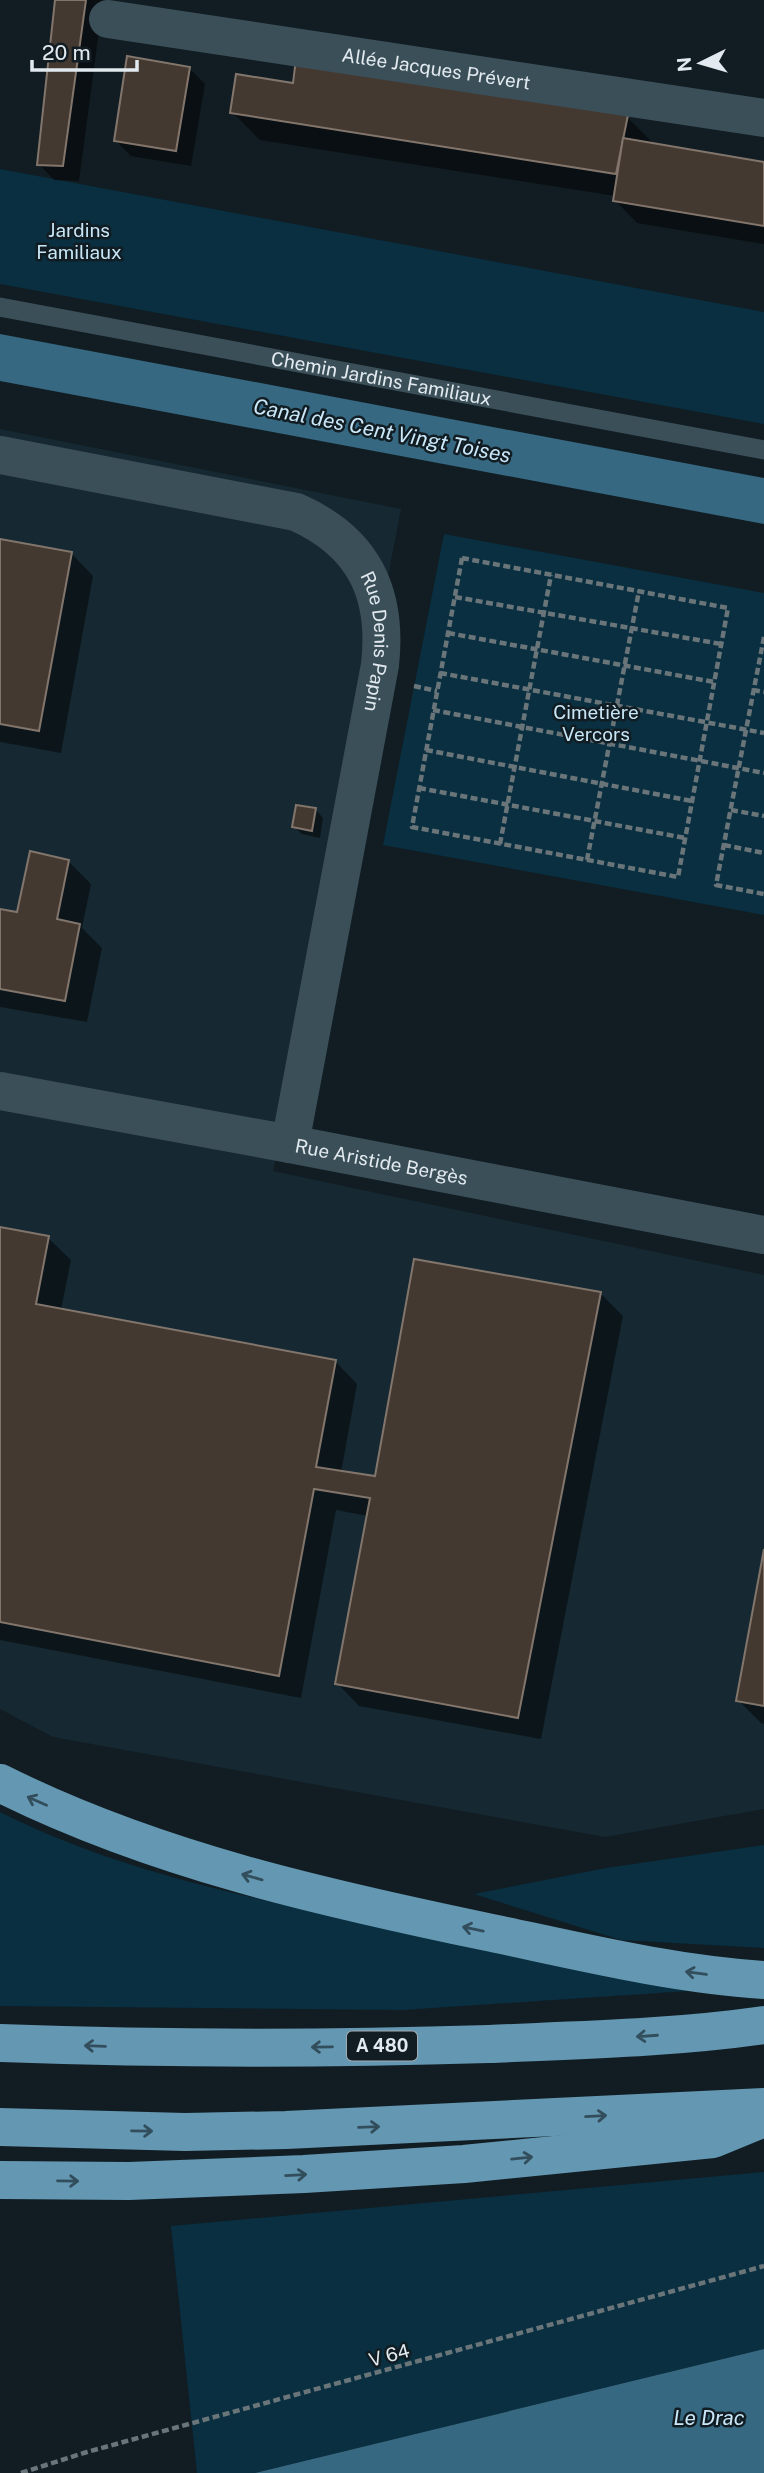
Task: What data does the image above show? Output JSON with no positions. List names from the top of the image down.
{
  "streets": {
    "highway": ["A 480"],
    "street": ["Allée Jacques Prévert", "Rue Denis Papin", "Rue Aristide Bergès"],
    "lane": ["Chemin Jardins Familiaux"],
    "path": ["V 64"]
  },
  "crossings": [
    ["Rue Denis Papin", "Rue Aristide Bergès"]
  ],
  "water": ["Canal des Cent Vingt Toises", "Le Drac"],
  "parks": ["Jardins Familiaux", "Cimetière Vercors"],
  "scale_bar": "20 m",
  "north": "left"
}
